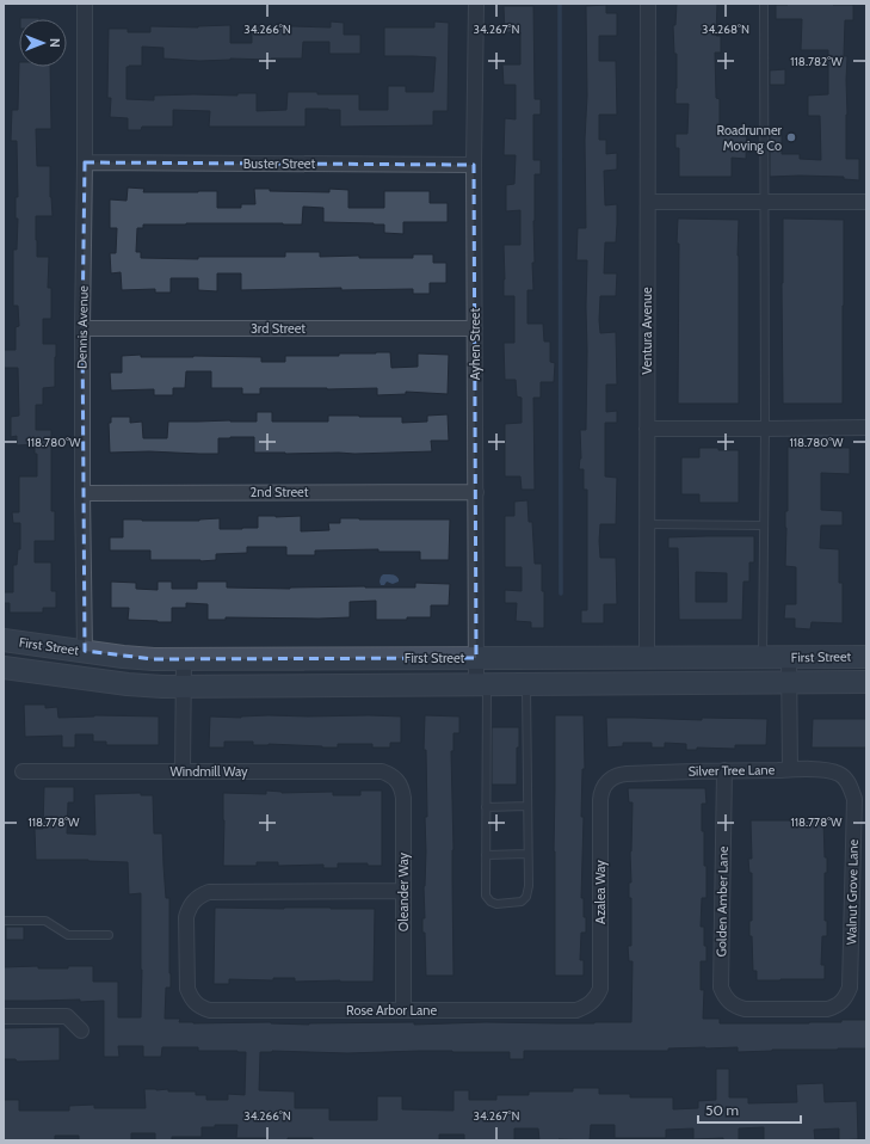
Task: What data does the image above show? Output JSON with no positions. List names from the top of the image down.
{
  "streets": {
    "main road": ["First Street"],
    "street": [
      "Buster Street",
      "Dennis Avenue",
      "3rd Street",
      "Ventura Avenue",
      "Ayhen Street",
      "2nd Street",
      "Silver Tree Lane",
      "Windmill Way",
      "Oleander Way",
      "Azalea Way",
      "Walnut Grove Lane",
      "Golden Amber Lane",
      "Rose Arbor Lane"
    ]
  },
  "crossings": [
    ["Buster Street", "Dennis Avenue"],
    ["Buster Street", "Ayhen Street"],
    ["Dennis Avenue", "3rd Street"],
    ["Dennis Avenue", "2nd Street"],
    ["Dennis Avenue", "First Street"],
    ["3rd Street", "Ayhen Street"],
    ["Ventura Avenue", "First Street"],
    ["Ayhen Street", "2nd Street"],
    ["Ayhen Street", "First Street"],
    ["Silver Tree Lane", "Azalea Way"],
    ["Silver Tree Lane", "Walnut Grove Lane"],
    ["Silver Tree Lane", "Golden Amber Lane"],
    ["Windmill Way", "Oleander Way"],
    ["Oleander Way", "Rose Arbor Lane"],
    ["Azalea Way", "Rose Arbor Lane"],
    ["Walnut Grove Lane", "Golden Amber Lane"]
  ],
  "places": ["Roadrunner Moving Co"],
  "scale_bar": "50 m",
  "north": "right",
  "coordinates": [
    "34.266°N",
    "34.267°N",
    "34.268°N",
    "118.782°W",
    "118.780°W",
    "118.778°W"
  ]
}
